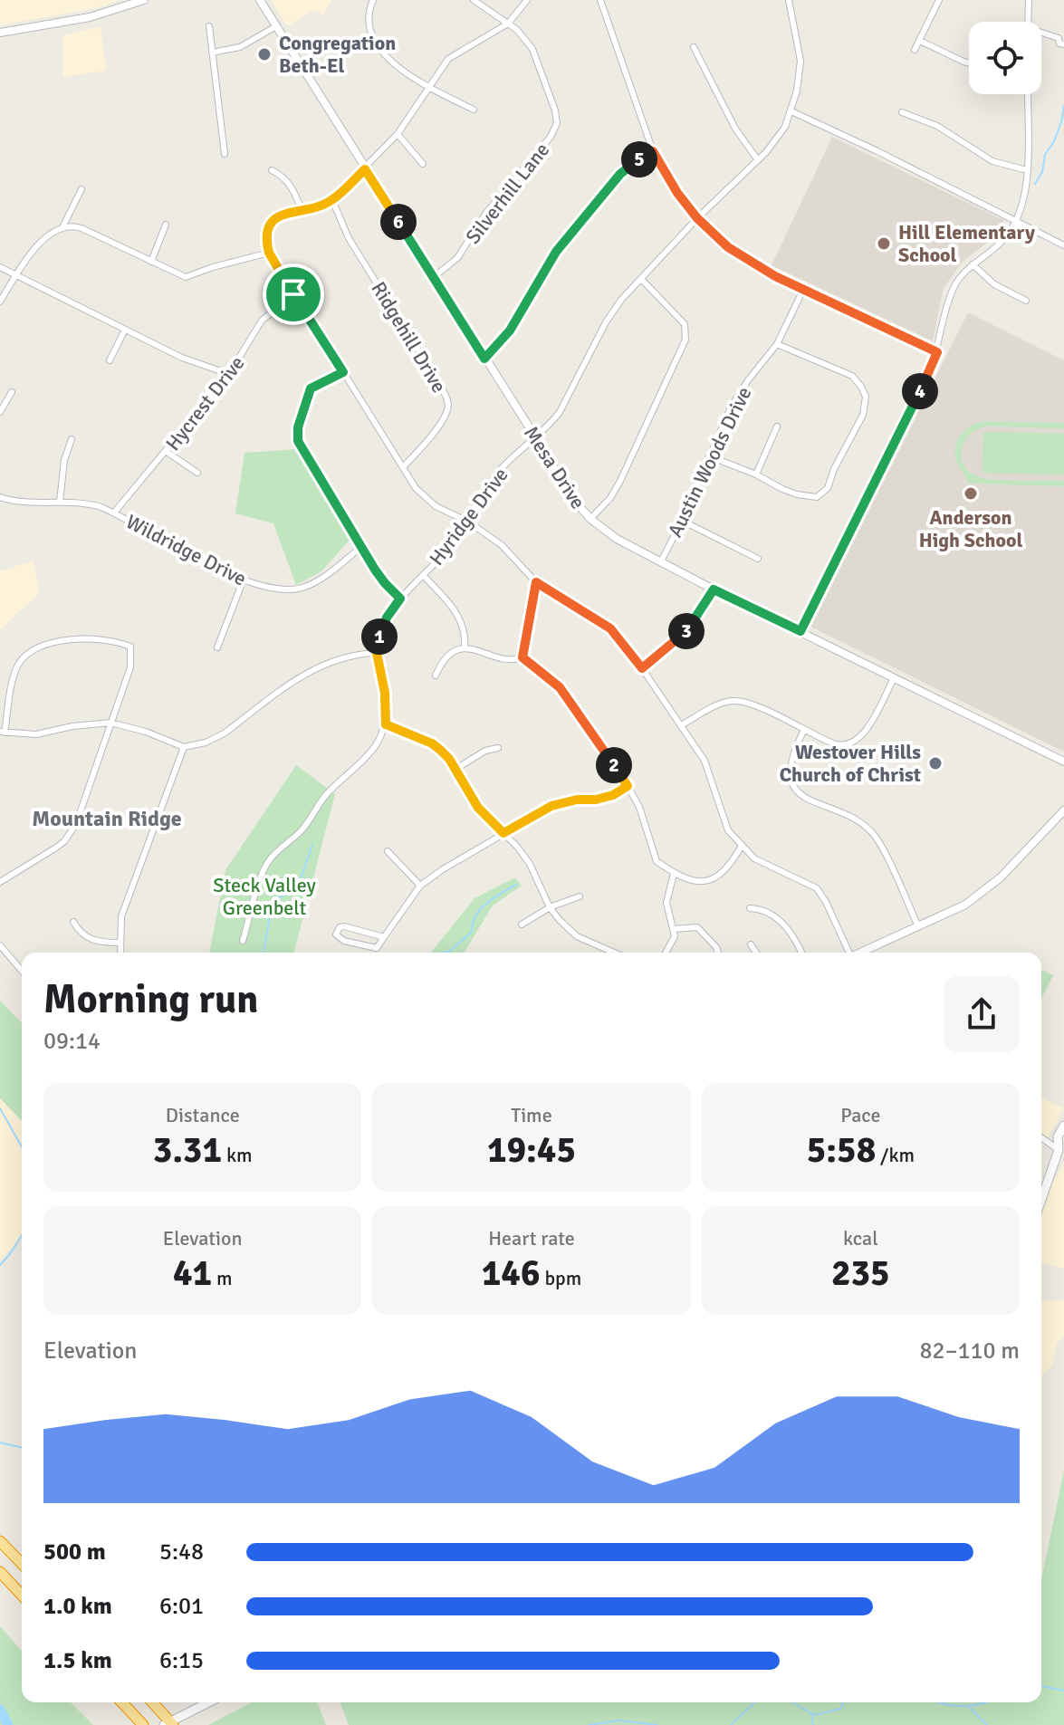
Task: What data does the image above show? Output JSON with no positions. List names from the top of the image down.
{
  "streets": {
    "street": [
      "Silverhill Lane",
      "Ridgehill Drive",
      "Hycrest Drive",
      "Austin Woods Drive",
      "Mesa Drive",
      "Hyridge Drive",
      "Wildridge Drive"
    ]
  },
  "crossings": [
    ["Silverhill Lane", "Mesa Drive"],
    ["Hycrest Drive", "Wildridge Drive"],
    ["Austin Woods Drive", "Mesa Drive"],
    ["Mesa Drive", "Hyridge Drive"]
  ],
  "districts": ["Mountain Ridge"],
  "parks": ["Steck Valley Greenbelt"],
  "places": [
    "Congregation Beth-El",
    "Hill Elementary School",
    "Anderson High School",
    "Westover Hills Church of Christ"
  ],
  "page": {
    "pins": [
      "5",
      "6",
      "4",
      "3",
      "1",
      "2"
    ],
    "heading": ["Morning run", "09:14"],
    "stats": [
      ["Distance", "3.31 km"],
      ["Time", "19:45"],
      ["Pace", "5:58 /km"],
      ["Elevation", "41 m"],
      ["Heart rate", "146 bpm"],
      ["kcal", "235"]
    ],
    "chart": ["Elevation", "82–110 m"],
    "list": [
      {
        "name": "500 m",
        "note": "5:48"
      },
      {
        "name": "1.0 km",
        "note": "6:01"
      },
      {
        "name": "1.5 km",
        "note": "6:15"
      }
    ]
  }
}
